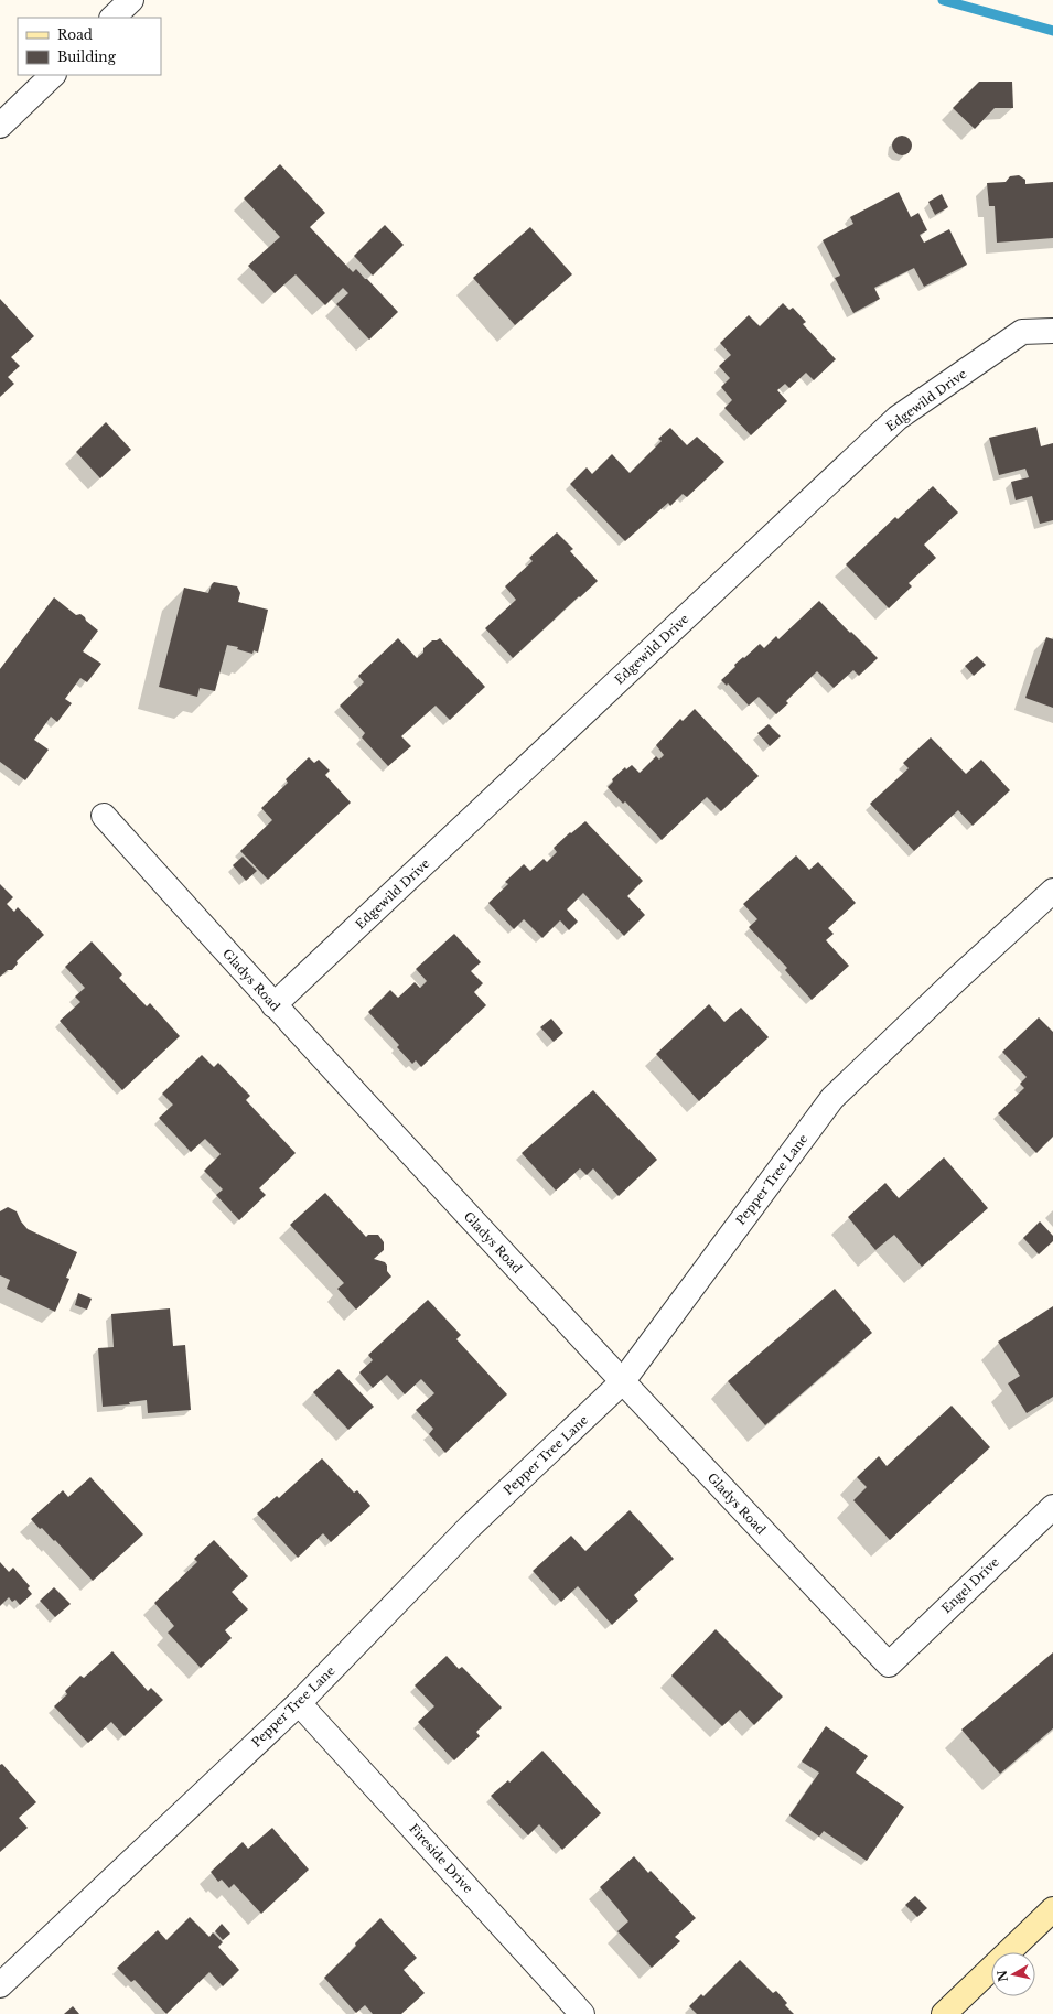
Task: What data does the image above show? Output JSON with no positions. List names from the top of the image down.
{
  "streets": {
    "street": [
      "Edgewild Drive",
      "Gladys Road",
      "Pepper Tree Lane",
      "Engel Drive",
      "Fireside Drive"
    ]
  },
  "crossings": [
    ["Edgewild Drive", "Gladys Road"],
    ["Gladys Road", "Pepper Tree Lane"],
    ["Gladys Road", "Engel Drive"],
    ["Pepper Tree Lane", "Fireside Drive"]
  ],
  "legend": ["Road", "Building"],
  "north": "left"
}
